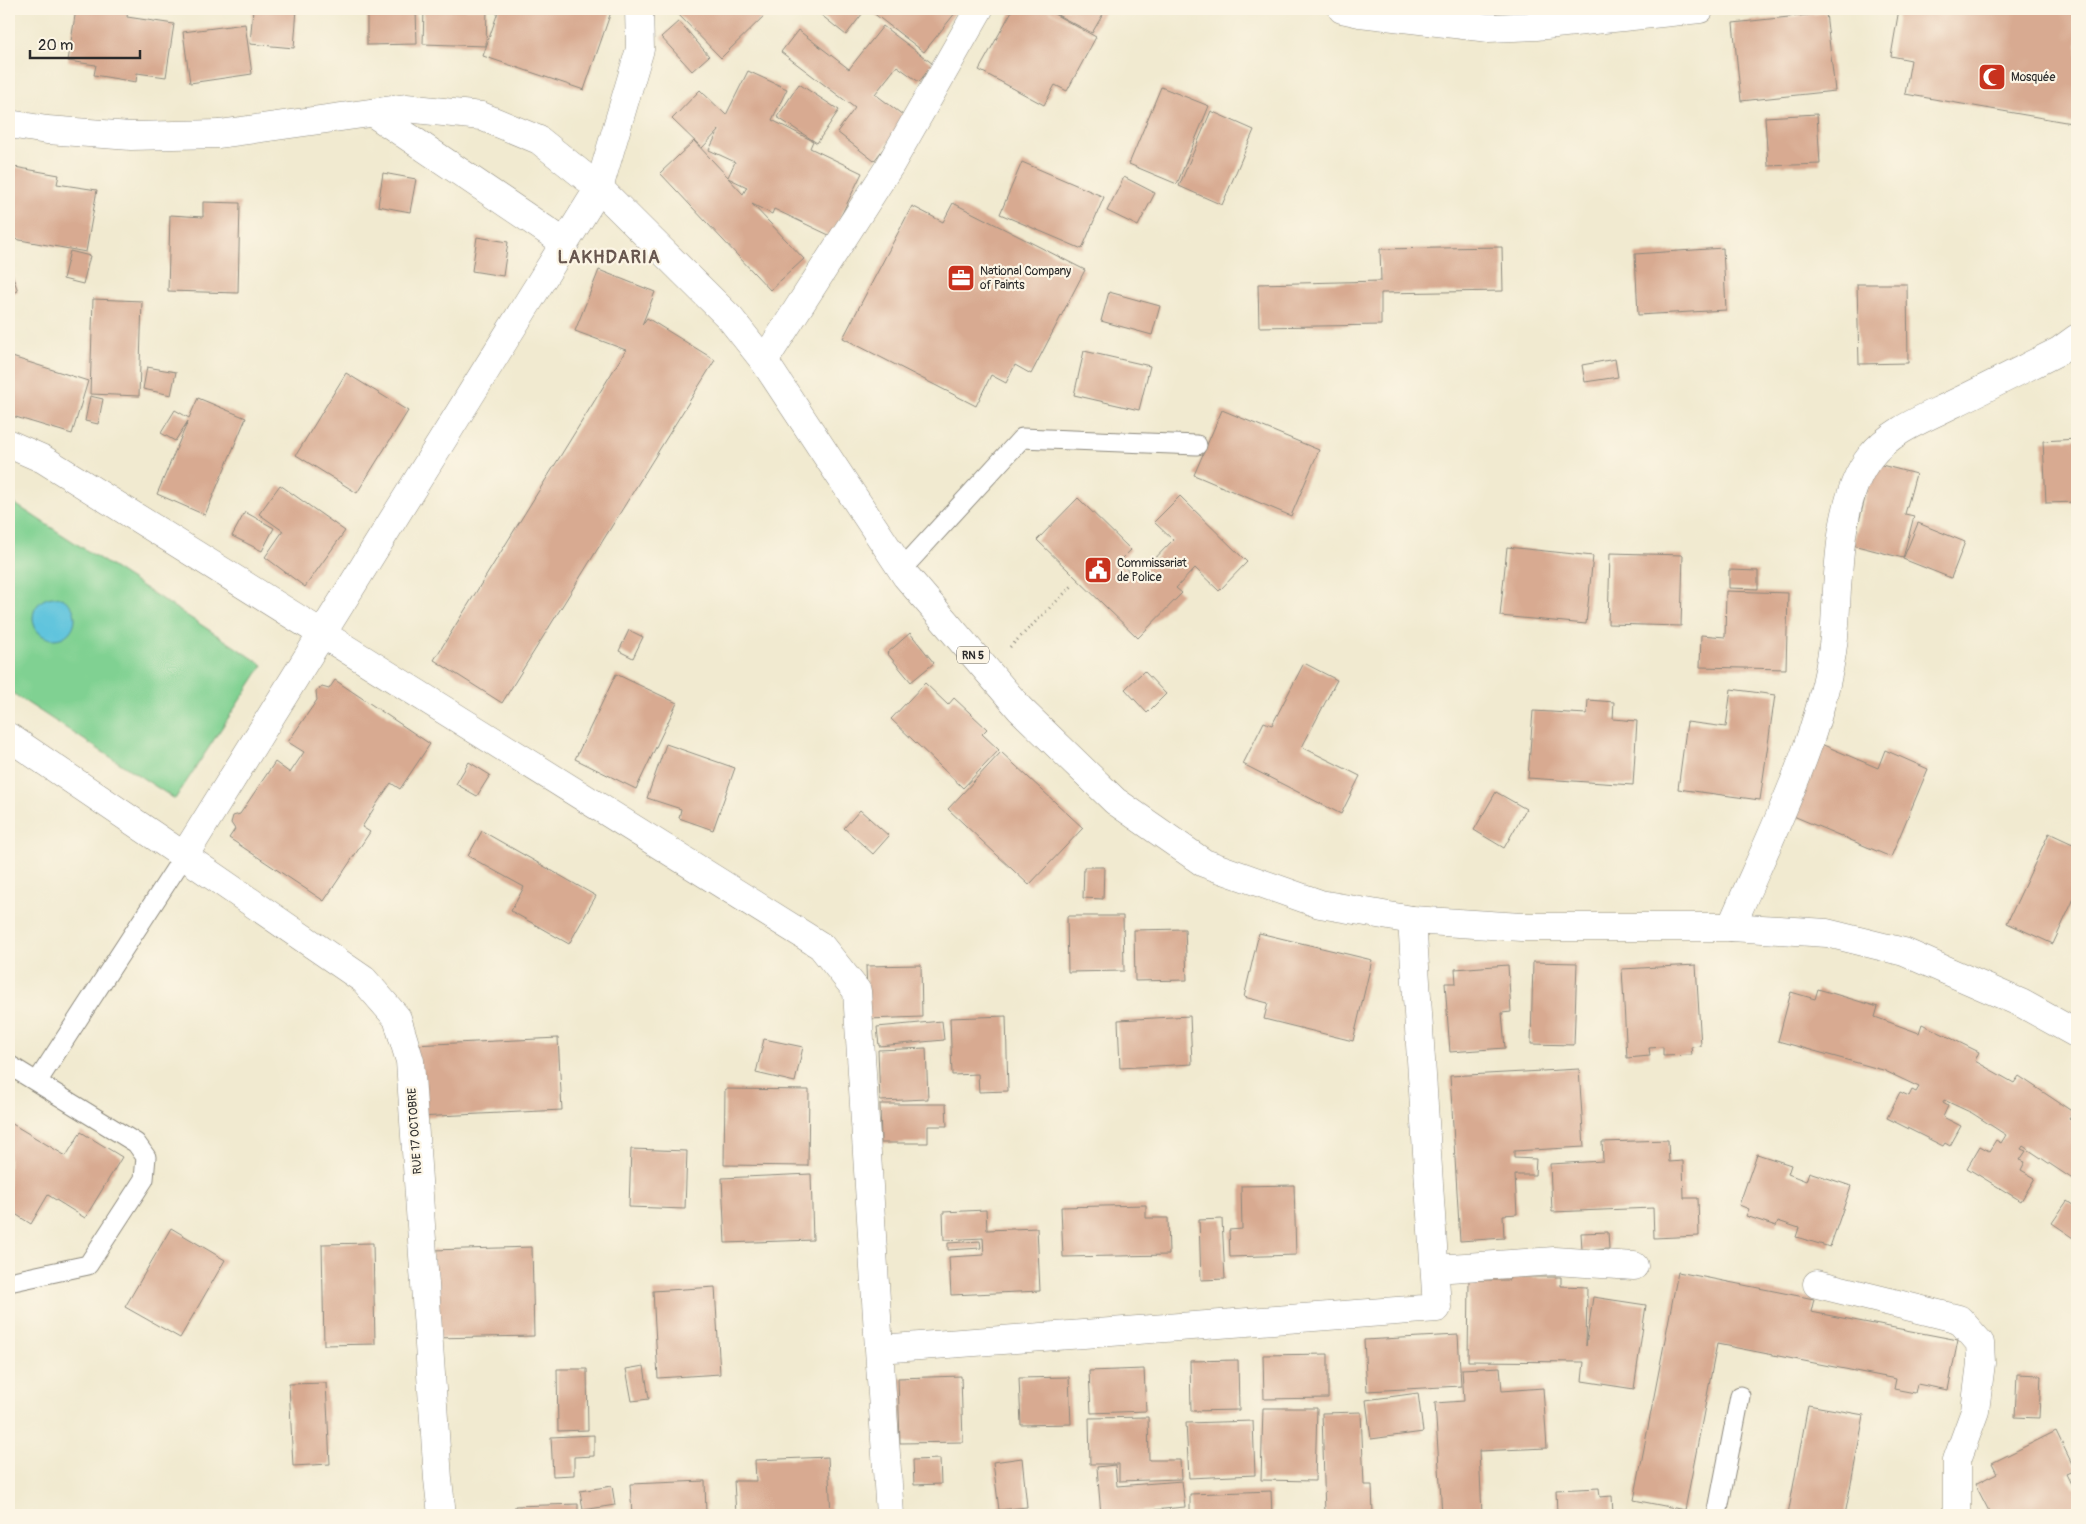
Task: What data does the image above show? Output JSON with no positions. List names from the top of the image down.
{
  "streets": {
    "street": ["RN 5", "RUE 17 OCTOBRE"]
  },
  "districts": ["LAKHDARIA"],
  "places": {
    "mosque": ["Mosquée"],
    "office": ["National Company of Paints"],
    "public building": ["Commissariat de Police"]
  },
  "scale_bar": "20 m"
}
